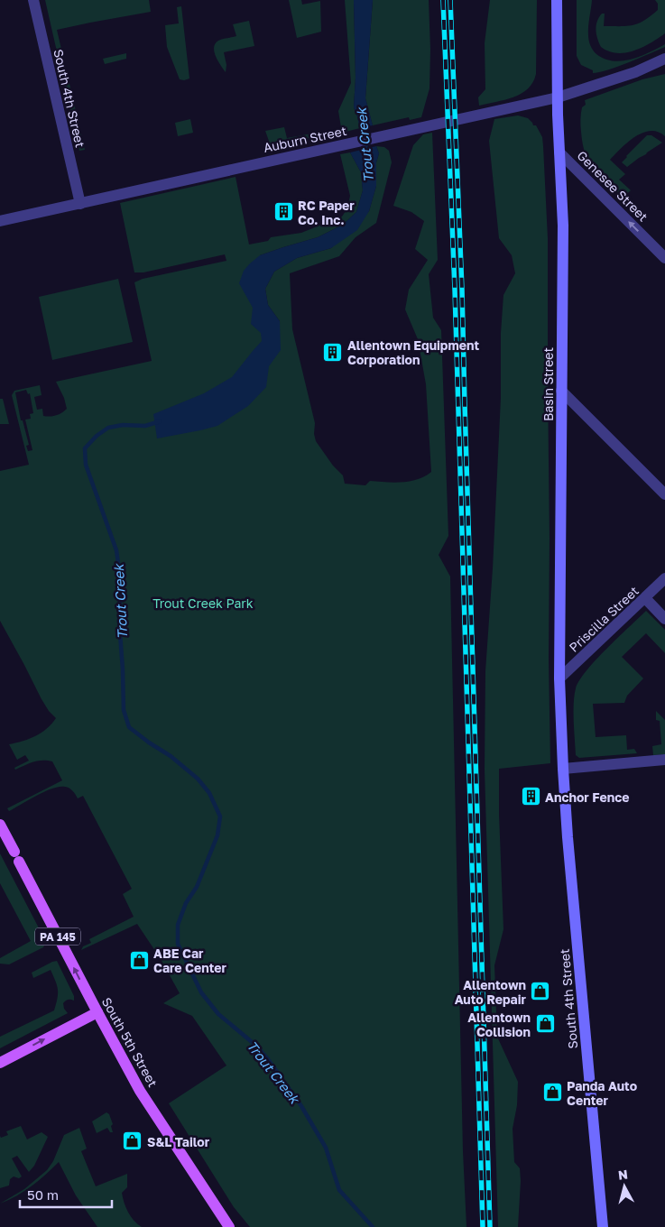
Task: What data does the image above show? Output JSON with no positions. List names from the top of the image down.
{
  "streets": {
    "main road": [
      "South 4th Street",
      "Basin Street",
      "PA 145",
      "South 5th Street"
    ],
    "street": ["Auburn Street", "Genesee Street", "Priscilla Street"]
  },
  "crossings": [
    ["South 4th Street", "Auburn Street"],
    ["South 4th Street", "Basin Street"],
    ["Auburn Street", "Basin Street"],
    ["Genesee Street", "Basin Street"],
    ["Basin Street", "Priscilla Street"]
  ],
  "one_way": ["Genesee Street", "South 5th Street"],
  "water": ["Trout Creek"],
  "parks": ["Trout Creek Park"],
  "places": {
    "building": ["RC Paper Co. Inc.", "Allentown Equipment Corporation", "Anchor Fence"],
    "shop": [
      "ABE Car Care Center",
      "Allentown Auto Repair",
      "Allentown Collision",
      "Panda Auto Center",
      "S&L Tailor"
    ]
  },
  "scale_bar": "50 m",
  "north": "top"
}
